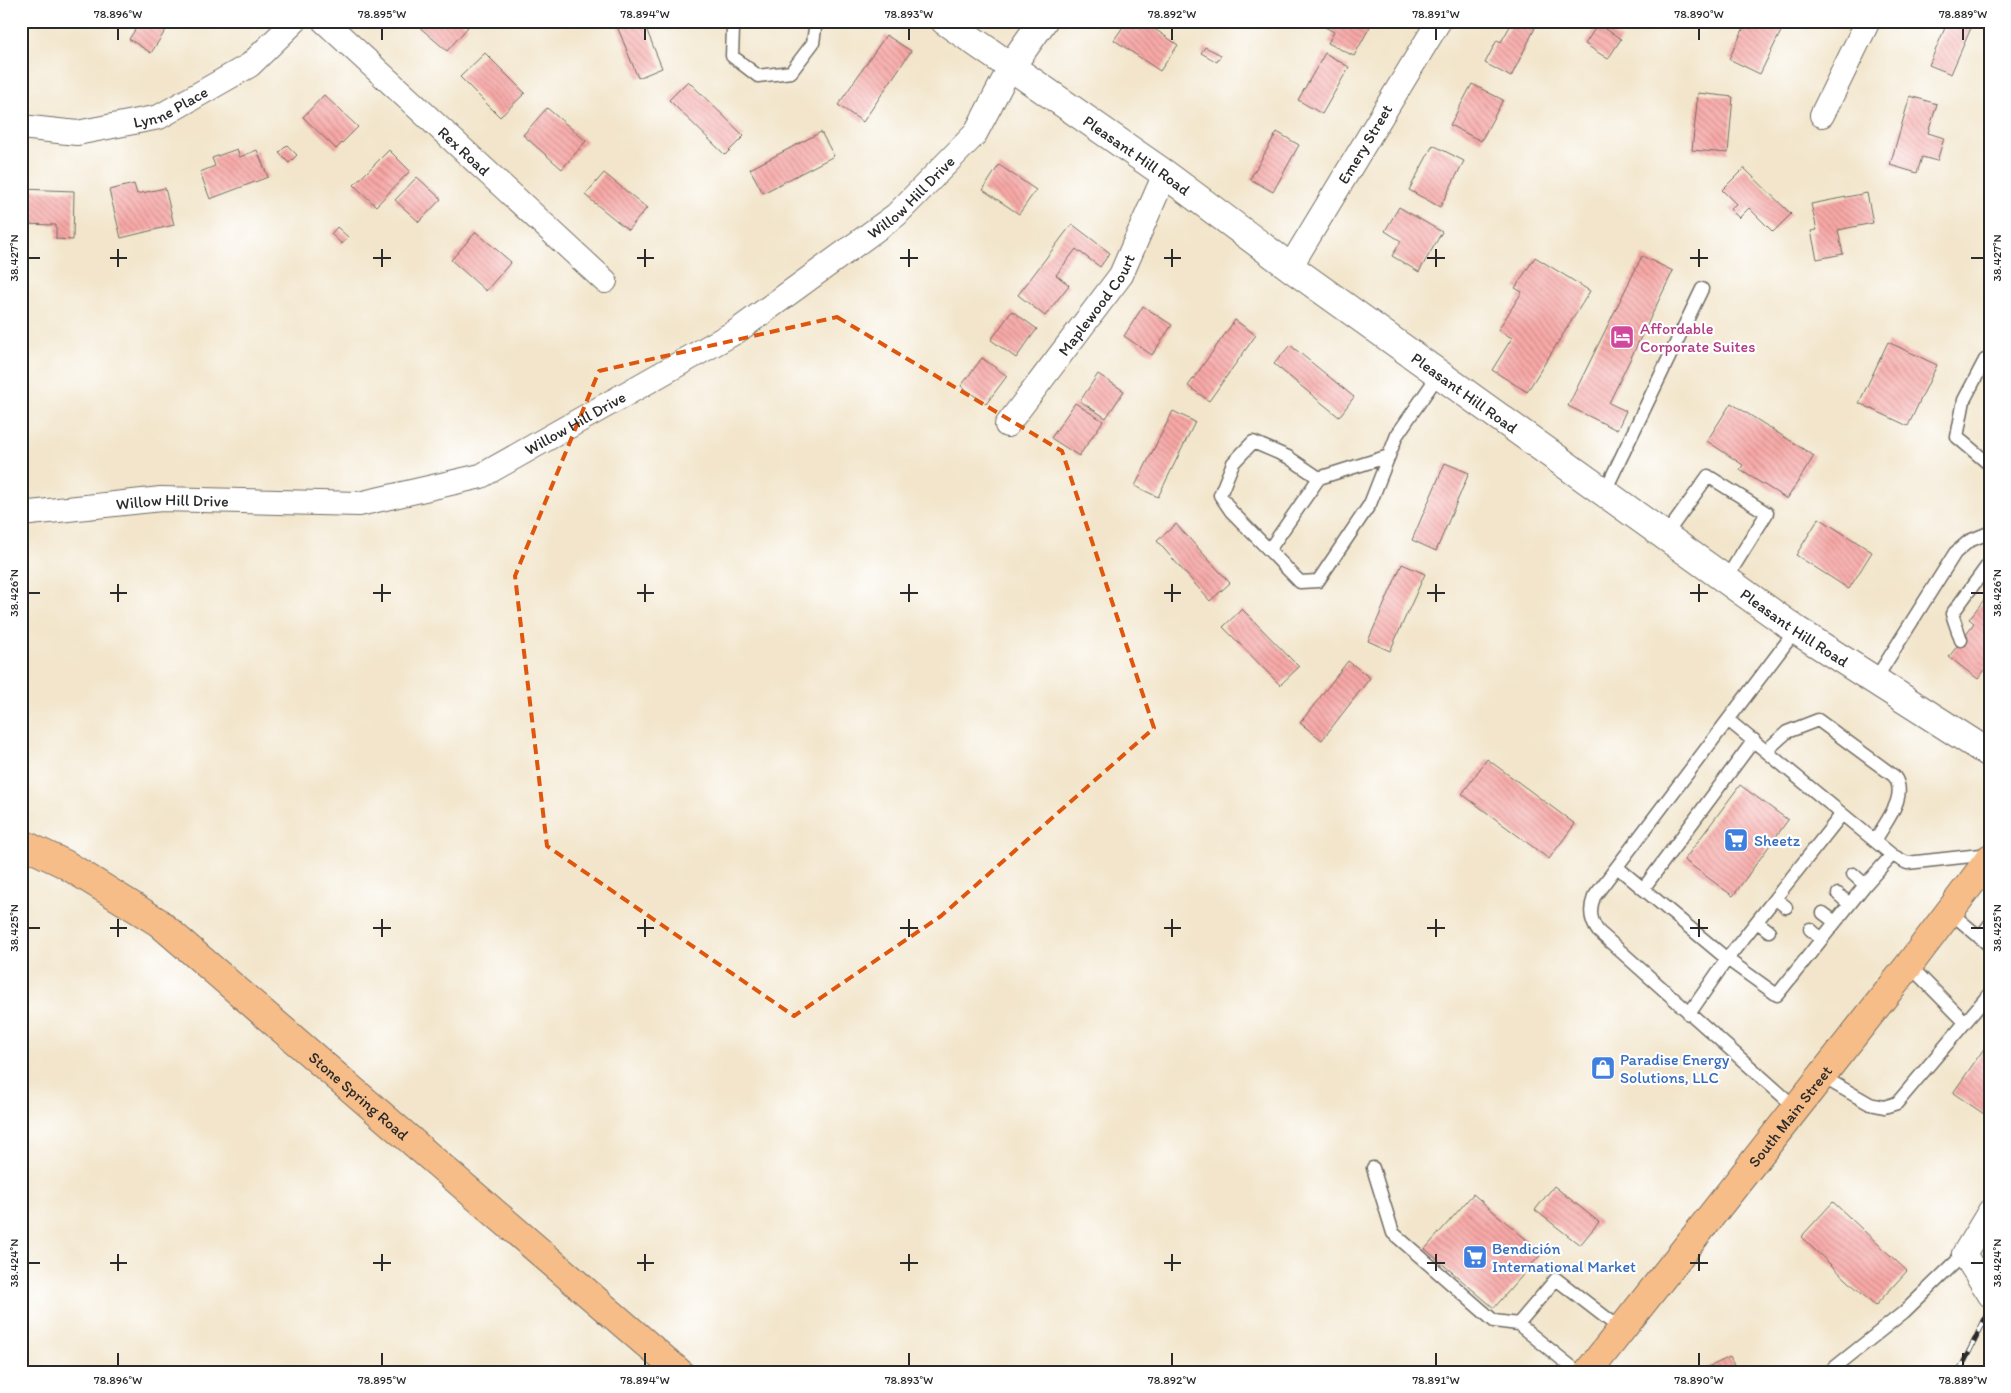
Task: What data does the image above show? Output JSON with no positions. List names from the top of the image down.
{
  "streets": {
    "main road": ["Stone Spring Road", "South Main Street"],
    "street": [
      "Lynne Place",
      "Emery Street",
      "Rex Road",
      "Pleasant Hill Road",
      "Willow Hill Drive",
      "Maplewood Court"
    ]
  },
  "crossings": [
    ["Emery Street", "Pleasant Hill Road"],
    ["Pleasant Hill Road", "Willow Hill Drive"],
    ["Pleasant Hill Road", "Maplewood Court"]
  ],
  "places": {
    "hotel": ["Affordable Corporate Suites"],
    "supermarket": ["Sheetz", "Bendición International Market"],
    "shop": ["Paradise Energy Solutions, LLC"]
  },
  "coordinates": [
    "78.896°W",
    "78.895°W",
    "78.894°W",
    "78.893°W",
    "78.892°W",
    "78.891°W",
    "78.890°W",
    "78.889°W",
    "38.427°N",
    "38.426°N",
    "38.425°N",
    "38.424°N"
  ]
}
